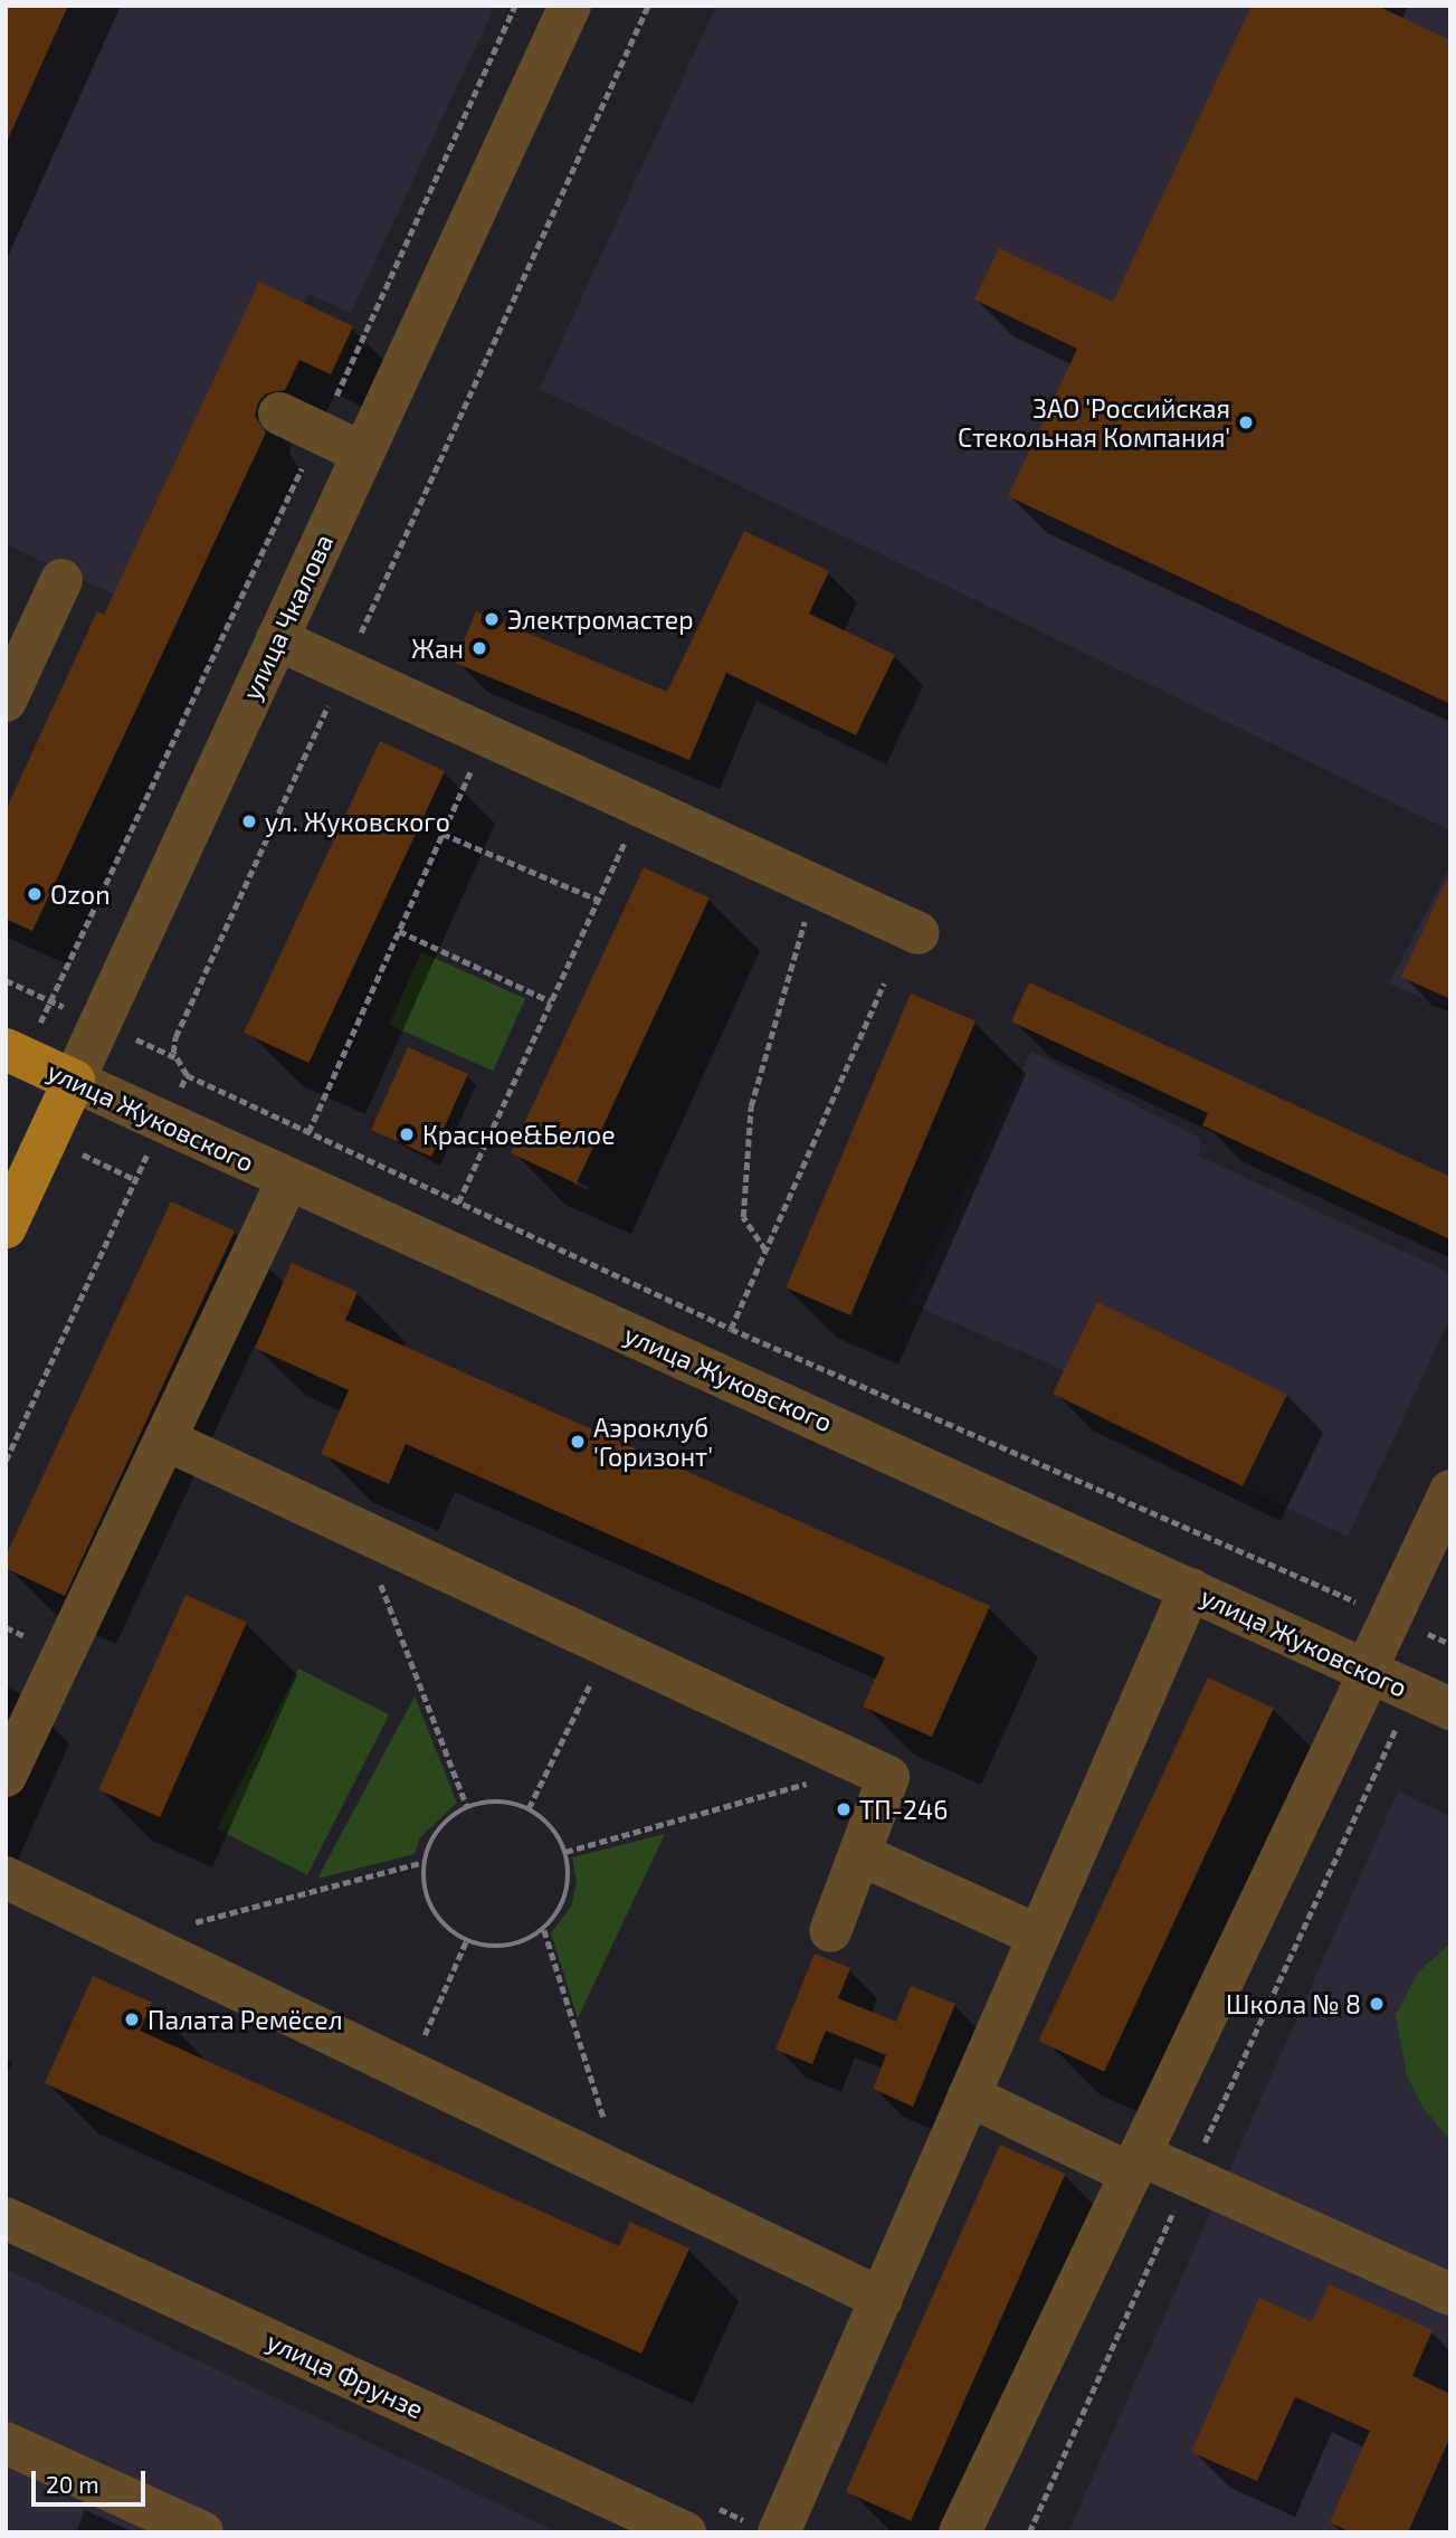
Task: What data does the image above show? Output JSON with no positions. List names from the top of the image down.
{
  "streets": {
    "main road": ["улица Чкалова", "улица Жуковского"],
    "street": ["улица Фрунзе"]
  },
  "crossings": [
    ["улица Чкалова", "улица Жуковского"]
  ],
  "places": [
    "ЗАО 'Российская Стекольная Компания'",
    "Электромастер",
    "Жан",
    "ул. Жуковского",
    "Ozon",
    "Красное&Белое",
    "Аэроклуб 'Горизонт'",
    "ТП-246",
    "Школа № 8",
    "Палата Ремёсел"
  ],
  "scale_bar": "20 m"
}
